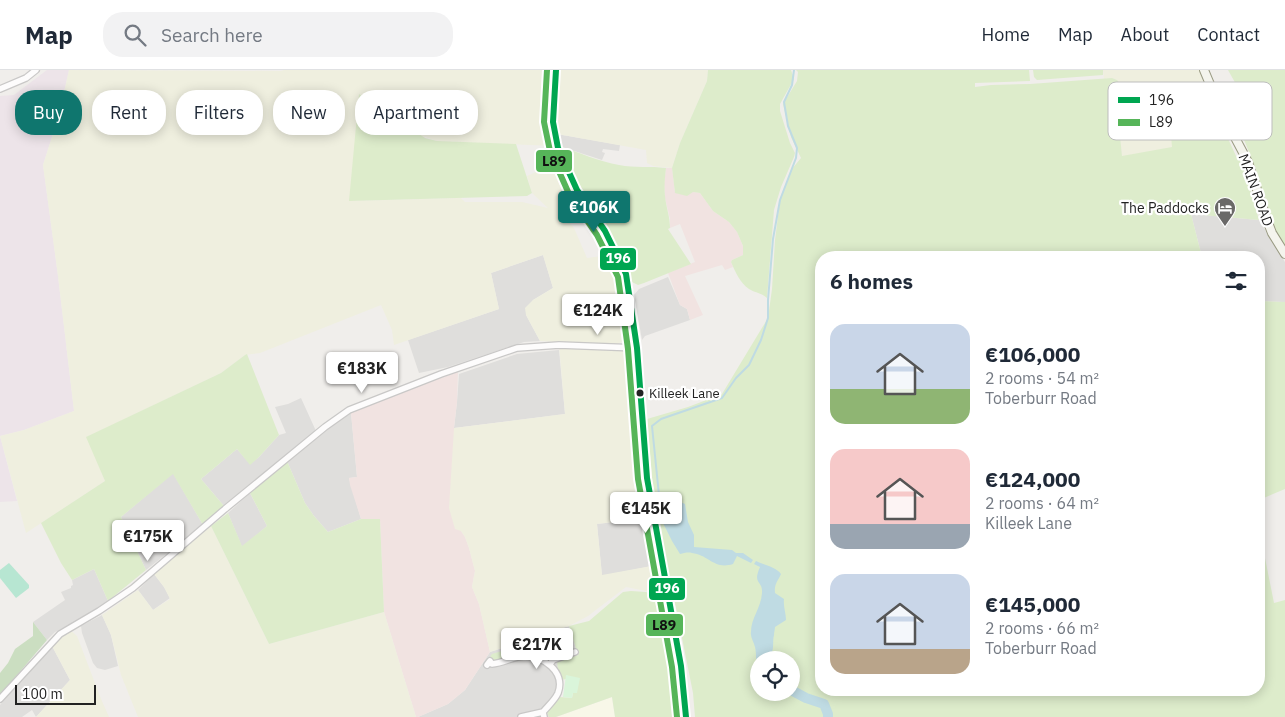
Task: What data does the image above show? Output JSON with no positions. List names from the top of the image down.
{
  "streets": {
    "main road": ["MAIN ROAD"]
  },
  "places": {
    "hotel": ["The Paddocks"],
    "other": ["Killeek Lane"]
  },
  "lines": ["transit line 196", "transit line L89"],
  "legend": ["196", "L89"],
  "scale_bar": "100 m",
  "page": {
    "header": "Map",
    "search": "Search here",
    "nav": [
      "Home",
      "Map",
      "About",
      "Contact"
    ],
    "chip": [
      "Buy",
      "Rent",
      "Filters",
      "New",
      "Apartment"
    ],
    "price": [
      "€106K",
      "€124K",
      "€183K",
      "€145K",
      "€175K",
      "€217K"
    ],
    "heading": "6 homes",
    "list": [
      {
        "name": "€106,000",
        "note": "2 rooms · 54 m² · Toberburr Road"
      },
      {
        "name": "€124,000",
        "note": "2 rooms · 64 m² · Killeek Lane"
      },
      {
        "name": "€145,000",
        "note": "2 rooms · 66 m² · Toberburr Road"
      }
    ],
    "scale": "100 m"
  }
}
